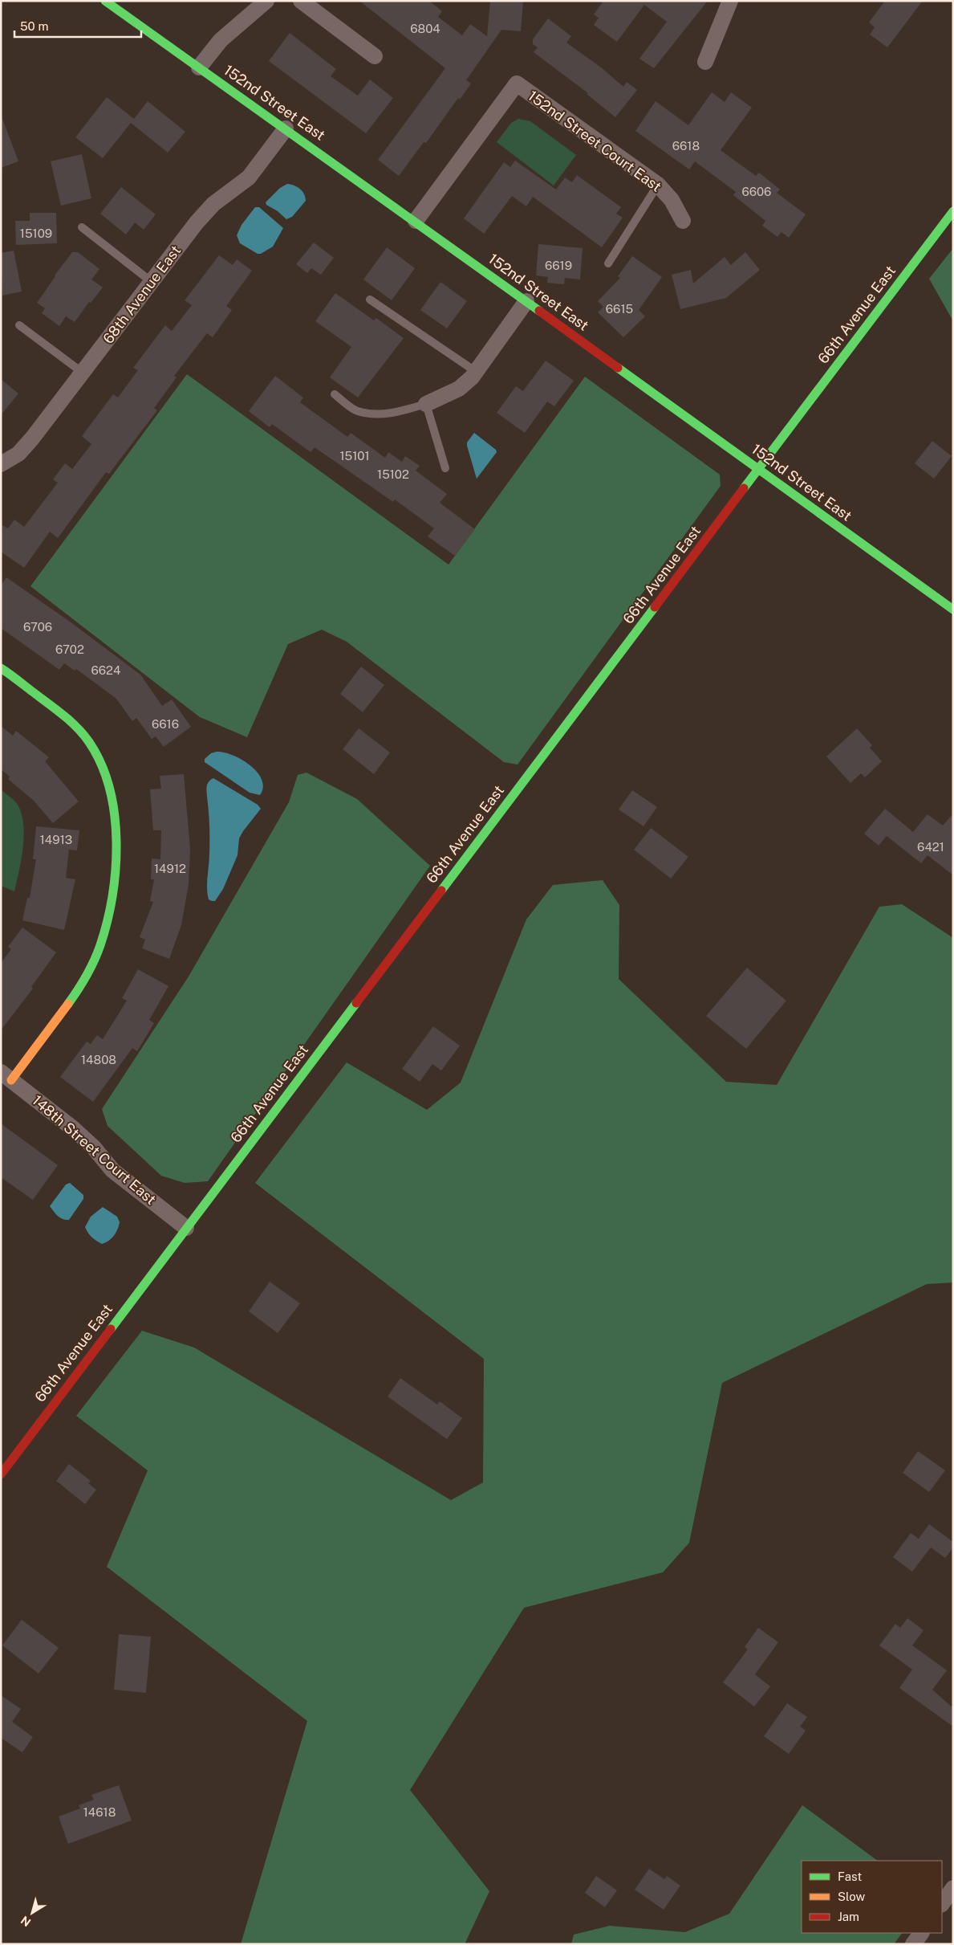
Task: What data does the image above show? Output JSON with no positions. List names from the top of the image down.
{
  "streets": {
    "street": [
      "152nd Street East",
      "152nd Street Court East",
      "68th Avenue East",
      "66th Avenue East",
      "148th Street Court East"
    ]
  },
  "crossings": [
    ["152nd Street East", "152nd Street Court East"],
    ["152nd Street East", "68th Avenue East"],
    ["152nd Street East", "66th Avenue East"],
    ["66th Avenue East", "148th Street Court East"]
  ],
  "house_numbers": [
    "6804",
    "6618",
    "6606",
    "15109",
    "6619",
    "6615",
    "15101",
    "15102",
    "6706",
    "6702",
    "6624",
    "6616",
    "14913",
    "6421",
    "14912",
    "14808",
    "14618"
  ],
  "legend": ["Fast", "Slow", "Jam"],
  "scale_bar": "50 m",
  "north": "bottom left"
}
